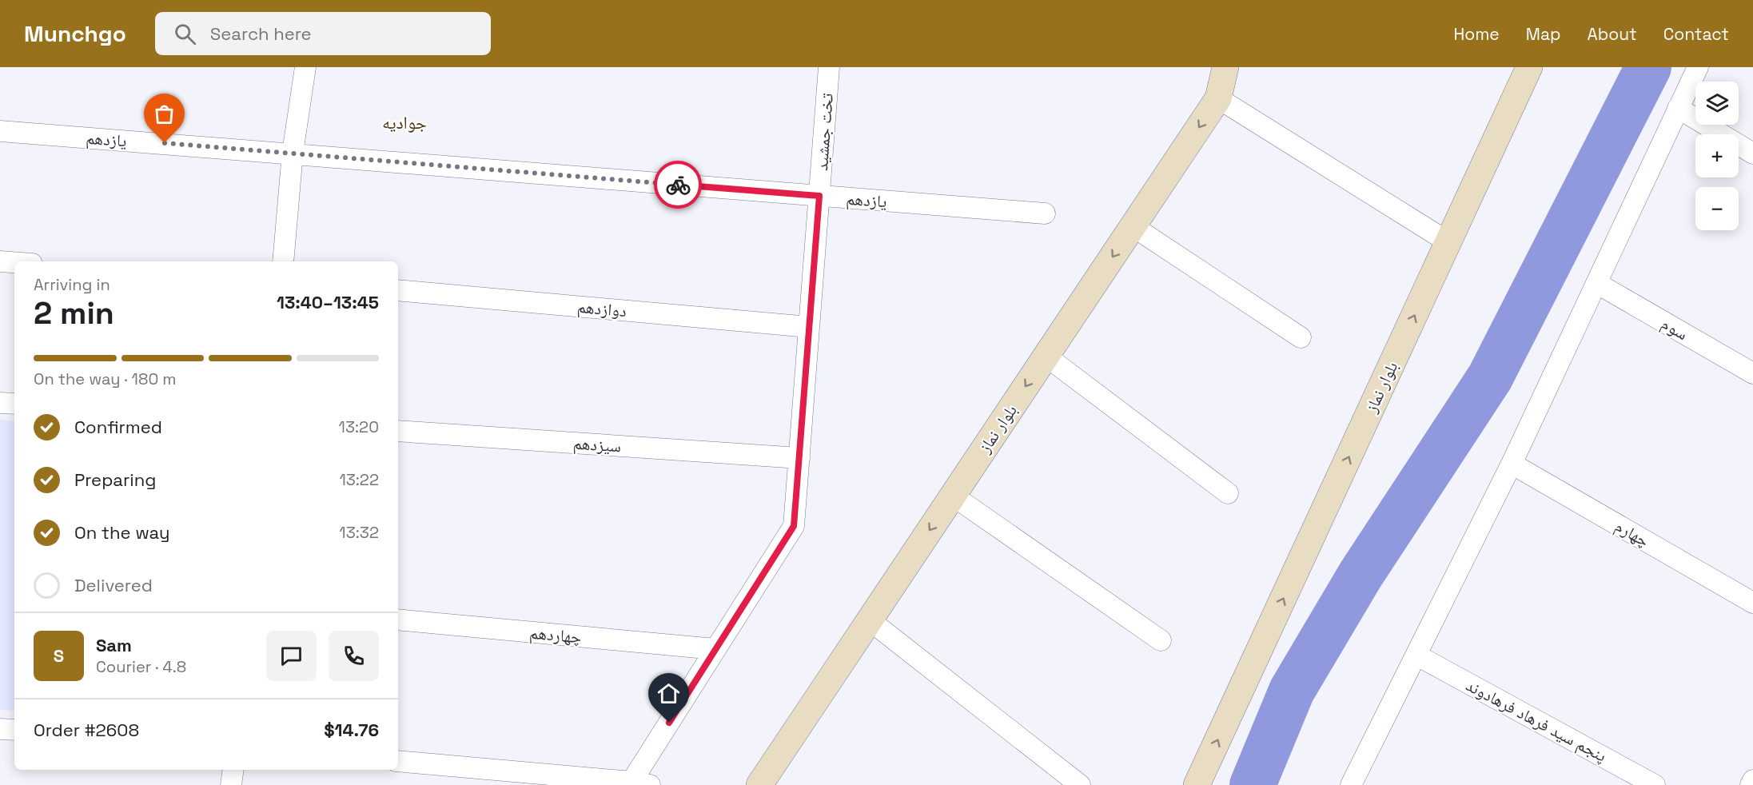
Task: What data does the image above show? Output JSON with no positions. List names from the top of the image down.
{
  "streets": {
    "main road": ["بلوار نماز"],
    "street": [
      "تخت جمشید",
      "یازدهم",
      "دوازدهم",
      "سوم",
      "سیزدهم",
      "چهارم",
      "چهاردهم",
      "پنجم سید فرهاد فرهادوند"
    ]
  },
  "crossings": [
    ["تخت جمشید", "یازدهم"],
    ["تخت جمشید", "دوازدهم"],
    ["تخت جمشید", "سیزدهم"],
    ["تخت جمشید", "چهاردهم"]
  ],
  "districts": ["جوادیه"],
  "page": {
    "header": "Munchgo",
    "search": "Search here",
    "nav": [
      "Home",
      "Map",
      "About",
      "Contact"
    ],
    "map_buttons": ["+", "−"],
    "heading": ["2 min", "Arriving in", "13:40–13:45"],
    "panel": [
      "Sam",
      "Courier · 4.8",
      "Order #2608",
      "$14.76"
    ],
    "bar": "On the way · 180 m",
    "list": [
      ["Confirmed", "13:20"],
      ["Preparing", "13:22"],
      ["On the way", "13:32"],
      "Delivered"
    ],
    "round": "S"
  }
}
